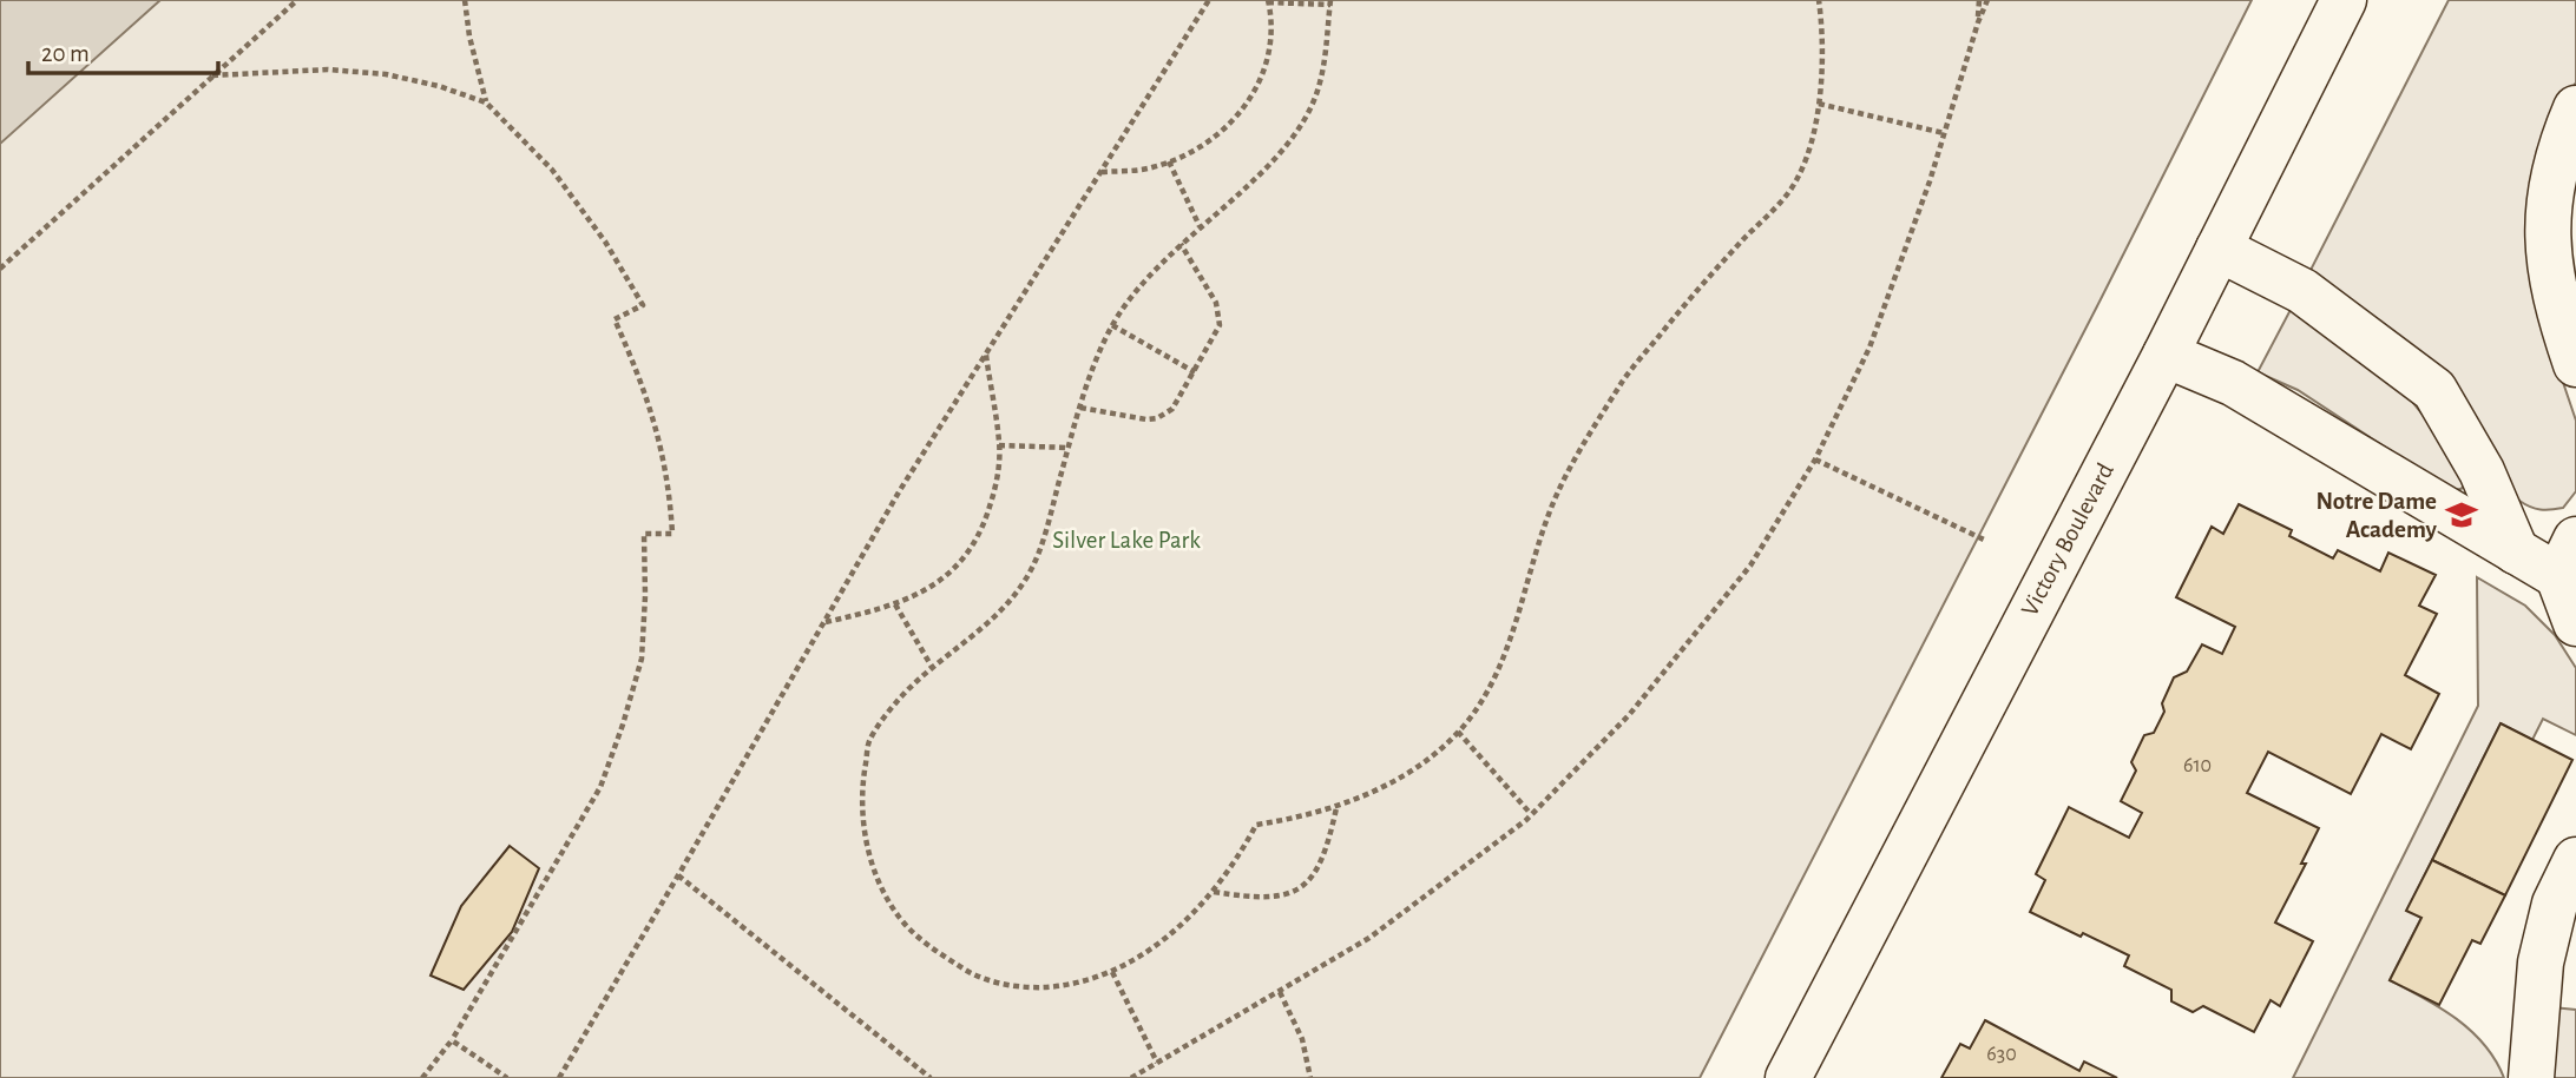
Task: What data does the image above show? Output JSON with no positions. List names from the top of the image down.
{
  "streets": {
    "main road": ["Victory Boulevard"]
  },
  "parks": ["Silver Lake Park"],
  "places": {
    "school or university": ["Notre Dame Academy"]
  },
  "house_numbers": ["610", "630"],
  "scale_bar": "20 m"
}
